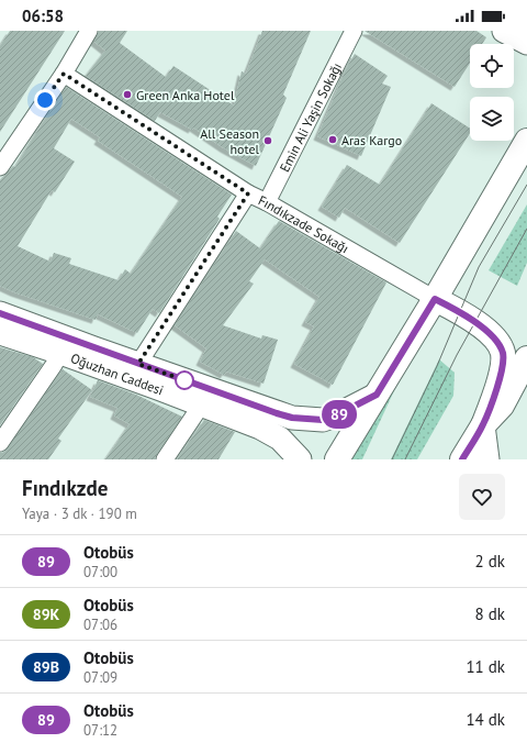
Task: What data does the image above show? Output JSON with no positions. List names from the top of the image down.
{
  "streets": {
    "main road": ["Oğuzhan Caddesi"],
    "street": ["Emin Ali Yaşin Sokağı", "Fındıkzade Sokağı"]
  },
  "crossings": [
    ["Emin Ali Yaşin Sokağı", "Fındıkzade Sokağı"]
  ],
  "places": ["Green Anka Hotel", "Aras Kargo", "All Season hotel"],
  "lines": ["bus line 89"],
  "page": {
    "status": "06:58",
    "on_map": "89",
    "heading": ["Fındıkzde", "Yaya · 3 dk · 190 m"],
    "list": [
      {
        "mark": "89",
        "name": "Otobüs",
        "note": "07:00",
        "value": "2 dk"
      },
      {
        "mark": "89K",
        "name": "Otobüs",
        "note": "07:06",
        "value": "8 dk"
      },
      {
        "mark": "89B",
        "name": "Otobüs",
        "note": "07:09",
        "value": "11 dk"
      },
      {
        "mark": "89",
        "name": "Otobüs",
        "note": "07:12",
        "value": "14 dk"
      }
    ]
  }
}
